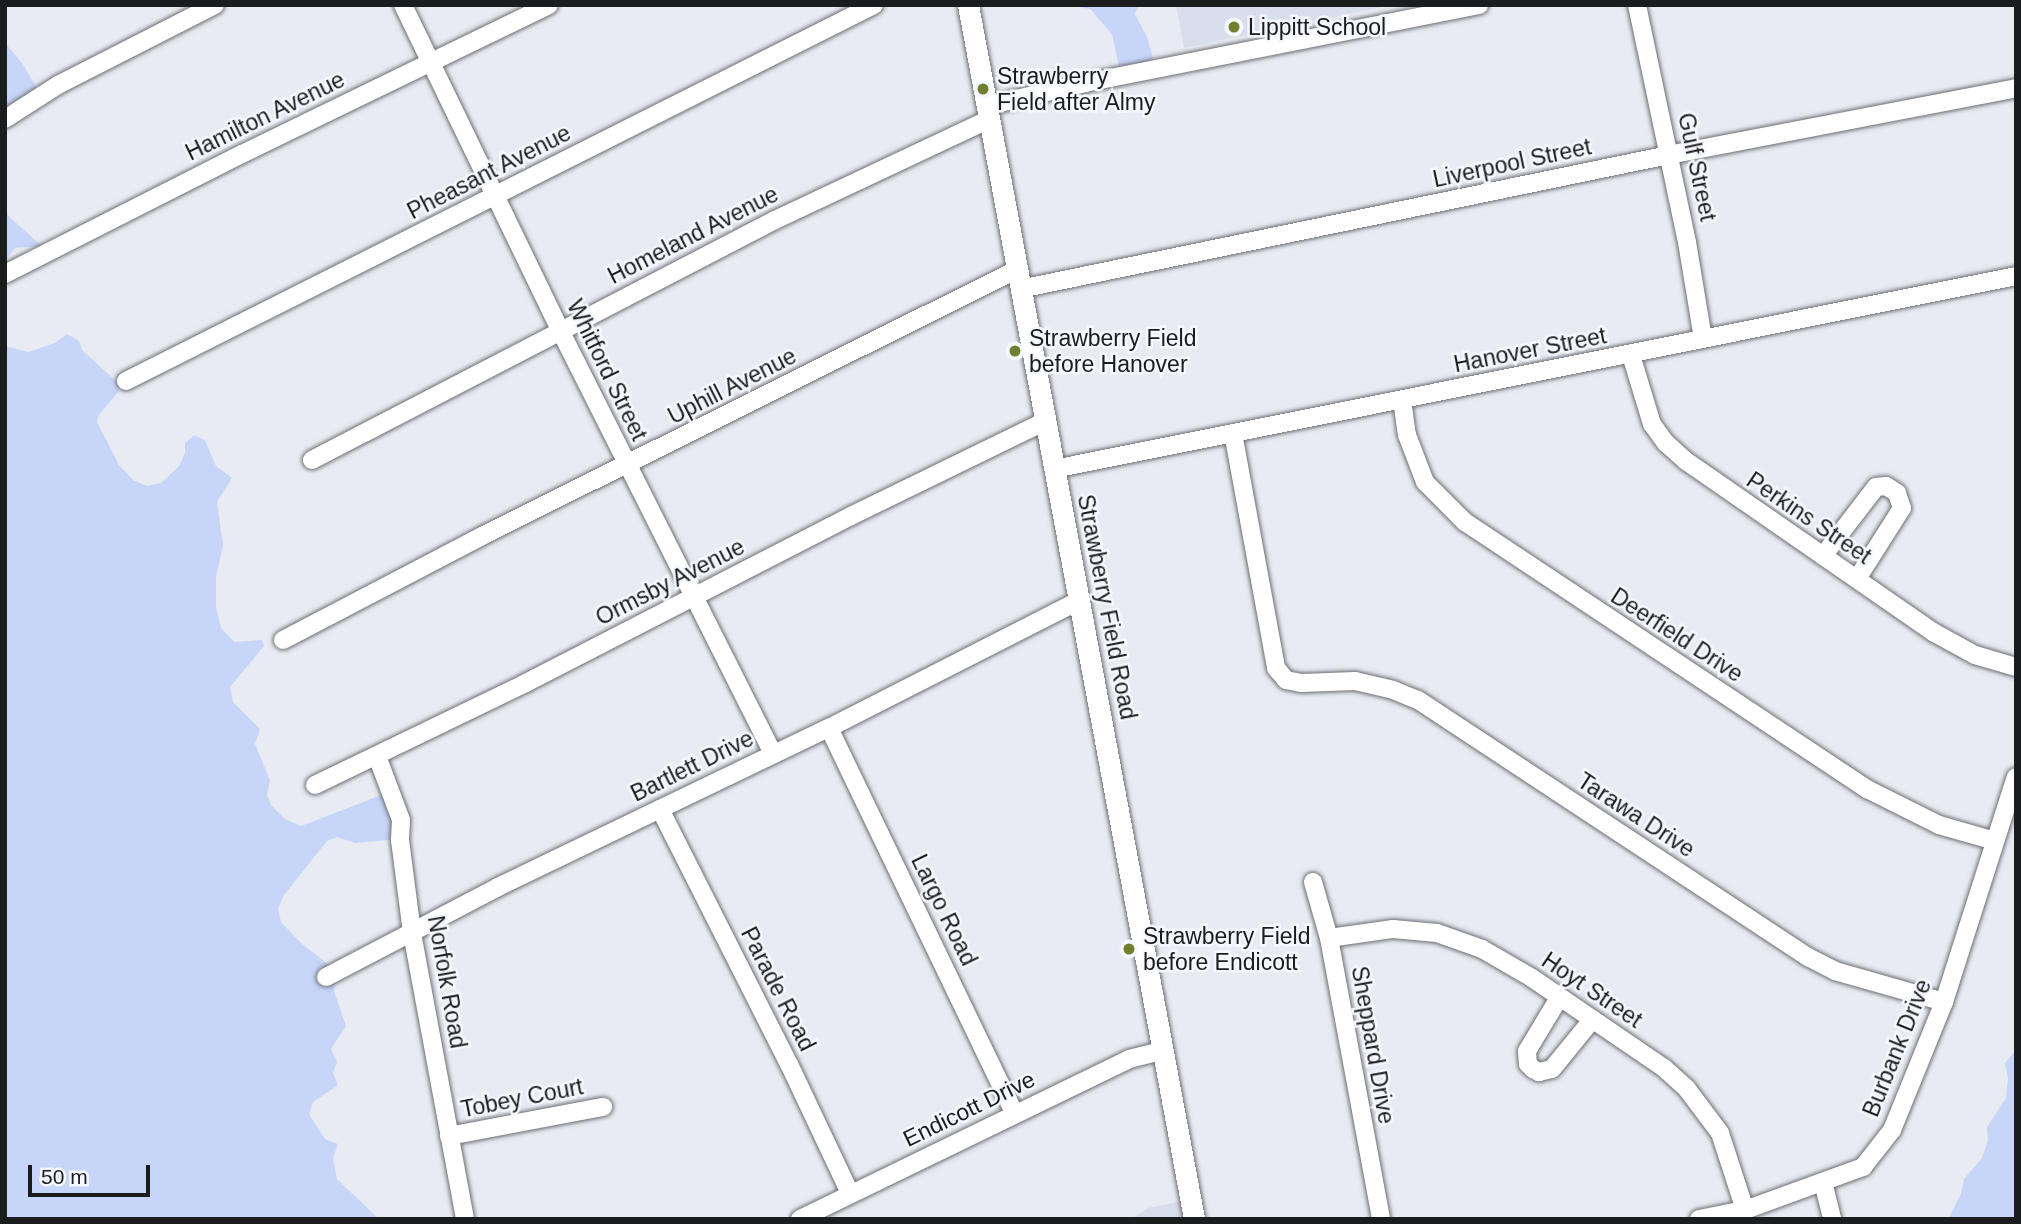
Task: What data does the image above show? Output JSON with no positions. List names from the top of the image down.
{
  "streets": {
    "street": [
      "Hamilton Avenue",
      "Liverpool Street",
      "Gulf Street",
      "Pheasant Avenue",
      "Homeland Avenue",
      "Hanover Street",
      "Whitford Street",
      "Uphill Avenue",
      "Perkins Street",
      "Ormsby Avenue",
      "Strawberry Field Road",
      "Deerfield Drive",
      "Bartlett Drive",
      "Tarawa Drive",
      "Largo Road",
      "Norfolk Road",
      "Parade Road",
      "Hoyt Street",
      "Sheppard Drive",
      "Burbank Drive",
      "Tobey Court",
      "Endicott Drive"
    ]
  },
  "crossings": [
    ["Hamilton Avenue", "Whitford Street"],
    ["Liverpool Street", "Gulf Street"],
    ["Liverpool Street", "Uphill Avenue"],
    ["Liverpool Street", "Strawberry Field Road"],
    ["Gulf Street", "Hanover Street"],
    ["Pheasant Avenue", "Whitford Street"],
    ["Homeland Avenue", "Whitford Street"],
    ["Homeland Avenue", "Strawberry Field Road"],
    ["Hanover Street", "Perkins Street"],
    ["Hanover Street", "Strawberry Field Road"],
    ["Hanover Street", "Deerfield Drive"],
    ["Hanover Street", "Tarawa Drive"],
    ["Whitford Street", "Uphill Avenue"],
    ["Whitford Street", "Ormsby Avenue"],
    ["Whitford Street", "Bartlett Drive"],
    ["Uphill Avenue", "Strawberry Field Road"],
    ["Ormsby Avenue", "Strawberry Field Road"],
    ["Ormsby Avenue", "Norfolk Road"],
    ["Strawberry Field Road", "Bartlett Drive"],
    ["Strawberry Field Road", "Endicott Drive"],
    ["Deerfield Drive", "Burbank Drive"],
    ["Bartlett Drive", "Largo Road"],
    ["Bartlett Drive", "Norfolk Road"],
    ["Bartlett Drive", "Parade Road"],
    ["Tarawa Drive", "Burbank Drive"],
    ["Largo Road", "Endicott Drive"],
    ["Norfolk Road", "Tobey Court"],
    ["Parade Road", "Endicott Drive"],
    ["Hoyt Street", "Sheppard Drive"],
    ["Hoyt Street", "Burbank Drive"]
  ],
  "places": [
    "Lippitt School",
    "Strawberry Field after Almy",
    "Strawberry Field before Hanover",
    "Strawberry Field before Endicott"
  ],
  "scale_bar": "50 m"
}
